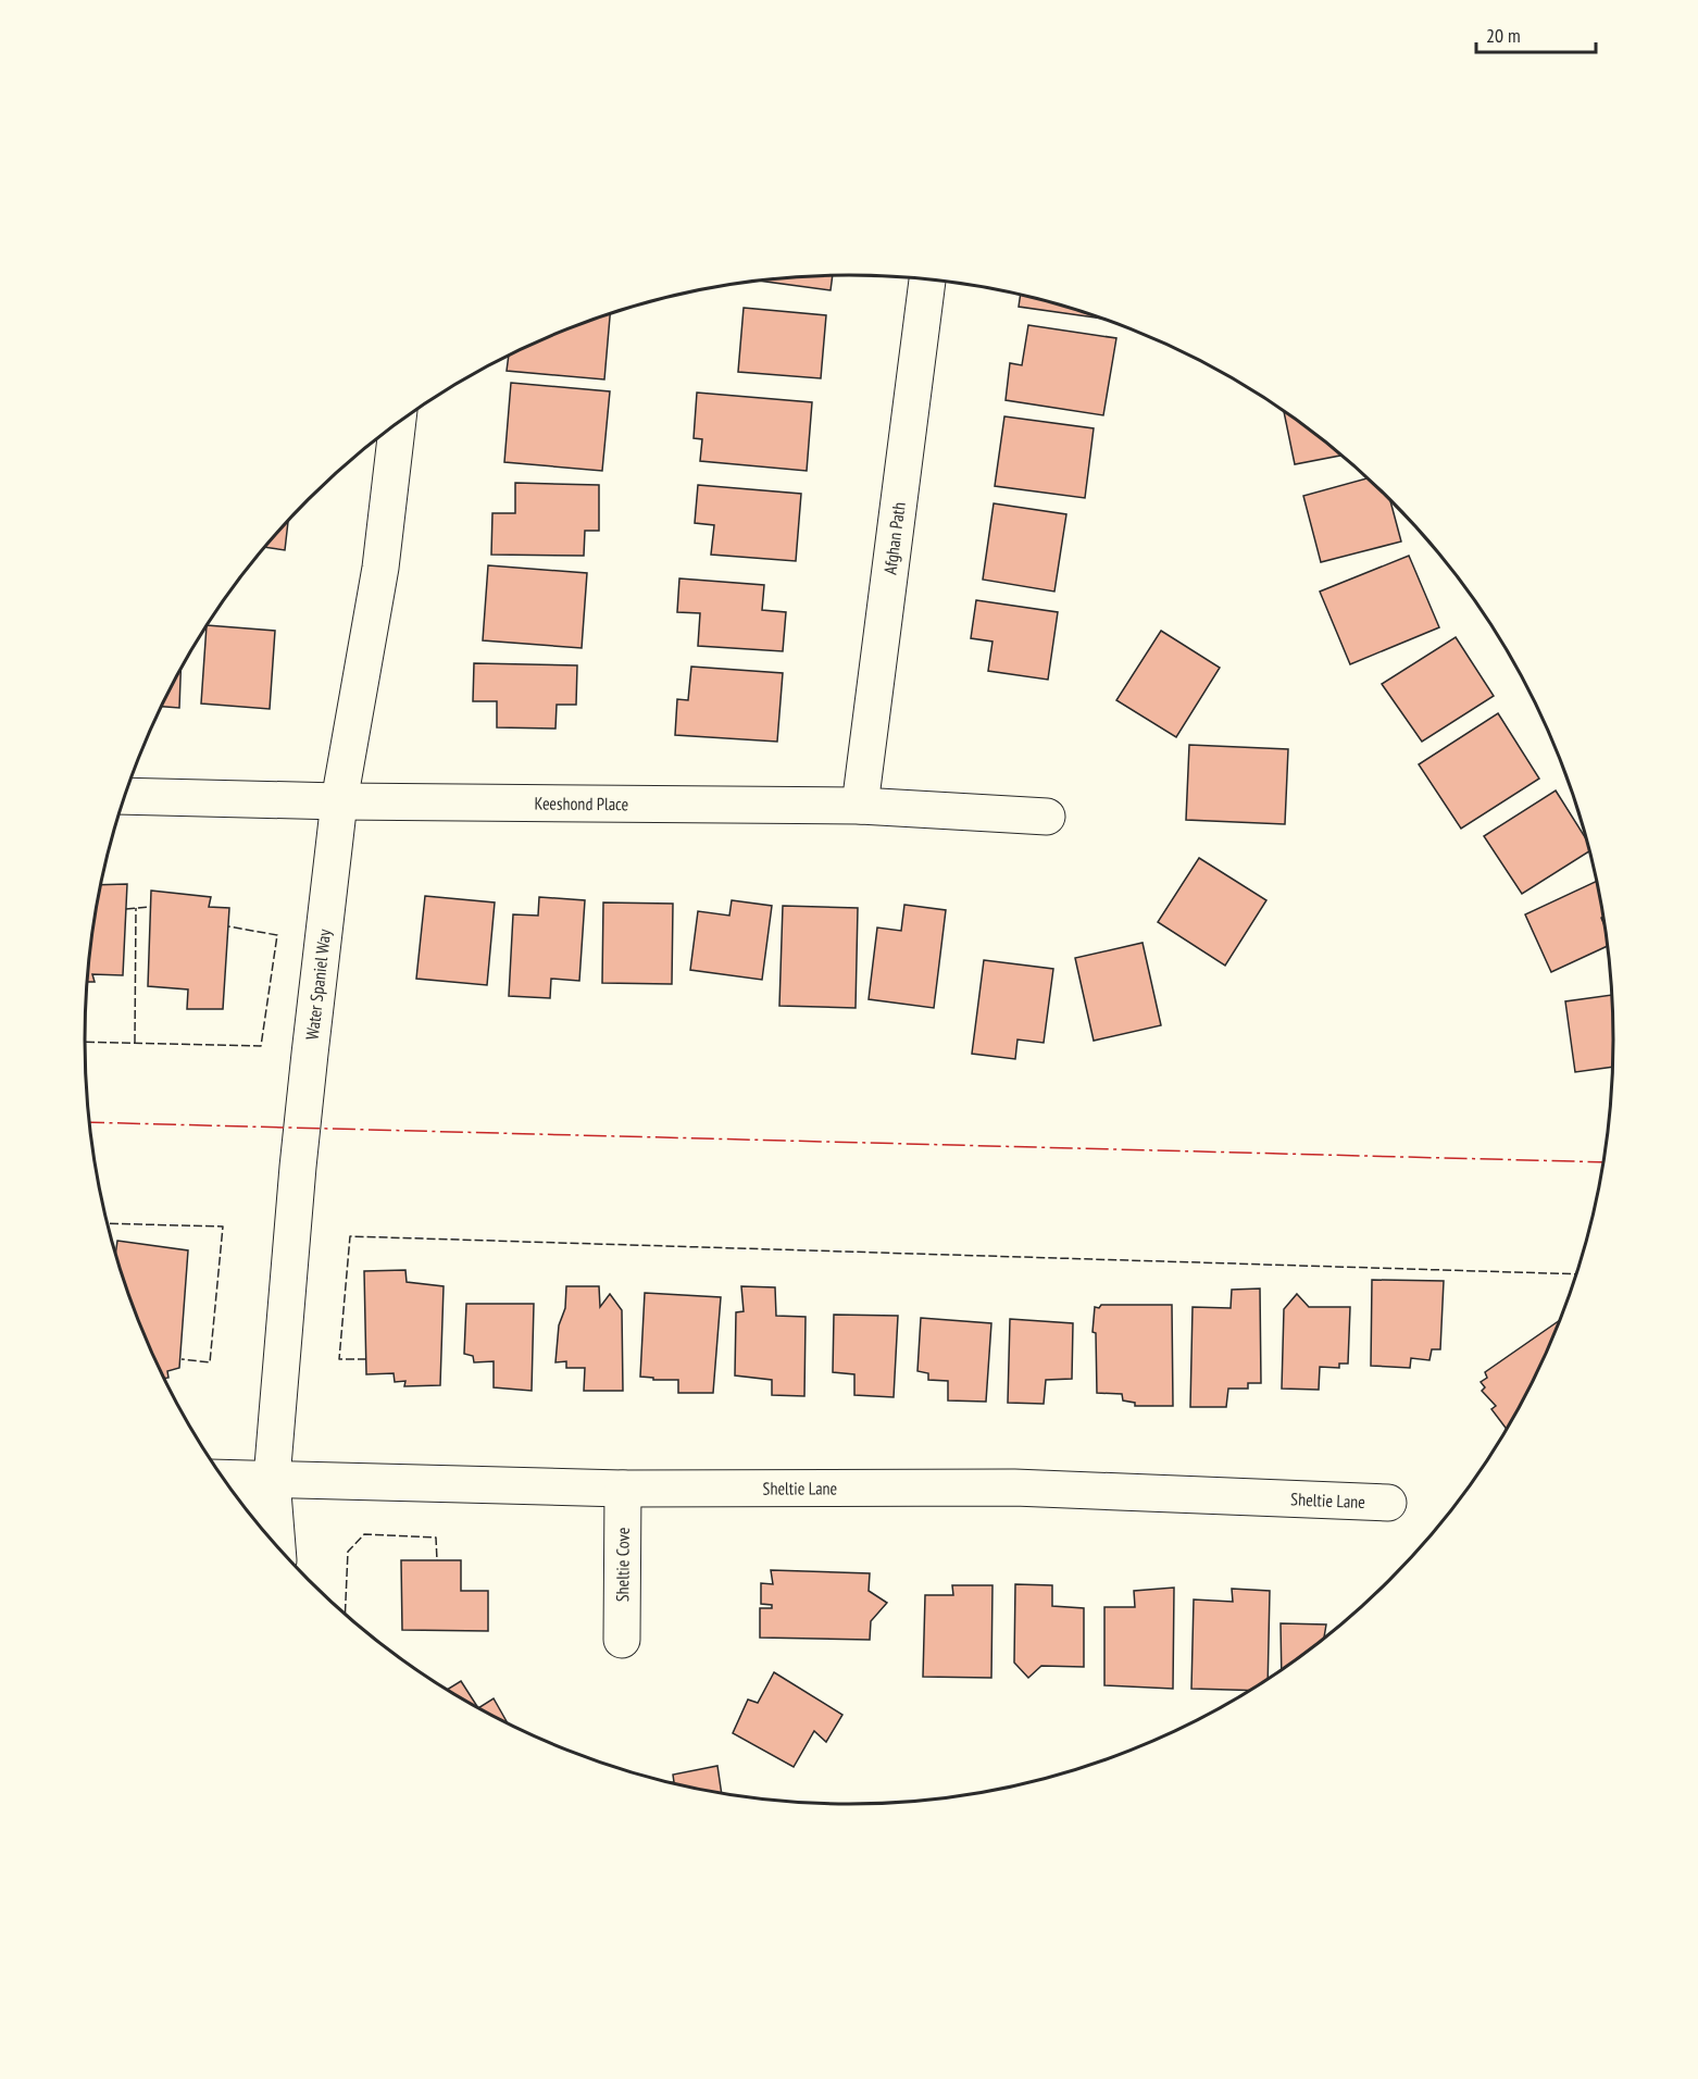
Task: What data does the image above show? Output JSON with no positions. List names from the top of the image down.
{
  "streets": {
    "street": [
      "Afghan Path",
      "Keeshond Place",
      "Water Spaniel Way",
      "Sheltie Lane",
      "Sheltie Cove"
    ]
  },
  "crossings": [
    ["Afghan Path", "Keeshond Place"],
    ["Keeshond Place", "Water Spaniel Way"],
    ["Water Spaniel Way", "Sheltie Lane"],
    ["Sheltie Lane", "Sheltie Cove"]
  ],
  "scale_bar": "20 m"
}
